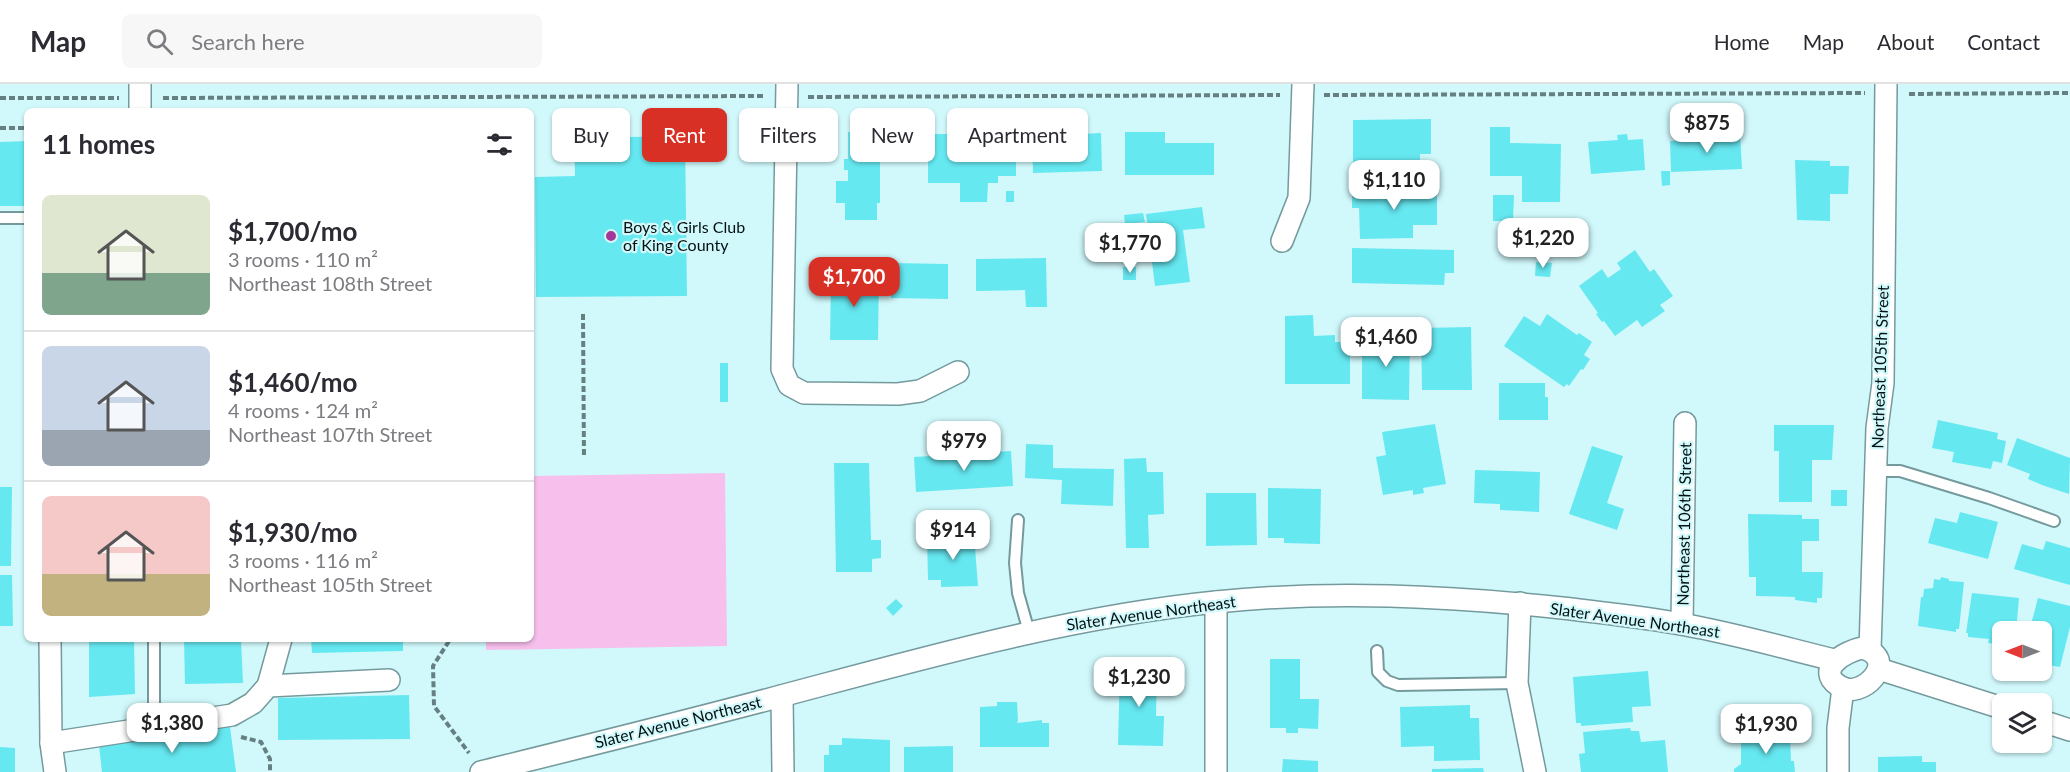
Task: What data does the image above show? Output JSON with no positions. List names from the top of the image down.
{
  "streets": {
    "street": ["Northeast 105th Street", "Northeast 106th Street", "Slater Avenue Northeast"]
  },
  "crossings": [
    ["Northeast 105th Street", "Slater Avenue Northeast"],
    ["Northeast 106th Street", "Slater Avenue Northeast"]
  ],
  "places": ["Boys & Girls Club of King County"],
  "north": "left",
  "page": {
    "header": "Map",
    "search": "Search here",
    "nav": [
      "Home",
      "Map",
      "About",
      "Contact"
    ],
    "price": [
      "$875",
      "$1,110",
      "$1,220",
      "$1,770",
      "$1,700",
      "$1,460",
      "$979",
      "$914",
      "$1,230",
      "$1,380",
      "$1,930"
    ],
    "chip": [
      "Buy",
      "Rent",
      "Filters",
      "New",
      "Apartment"
    ],
    "heading": "11 homes",
    "list": [
      {
        "name": "$1,700/mo",
        "note": "3 rooms · 110 m² · Northeast 108th Street"
      },
      {
        "name": "$1,460/mo",
        "note": "4 rooms · 124 m² · Northeast 107th Street"
      },
      {
        "name": "$1,930/mo",
        "note": "3 rooms · 116 m² · Northeast 105th Street"
      }
    ]
  }
}
